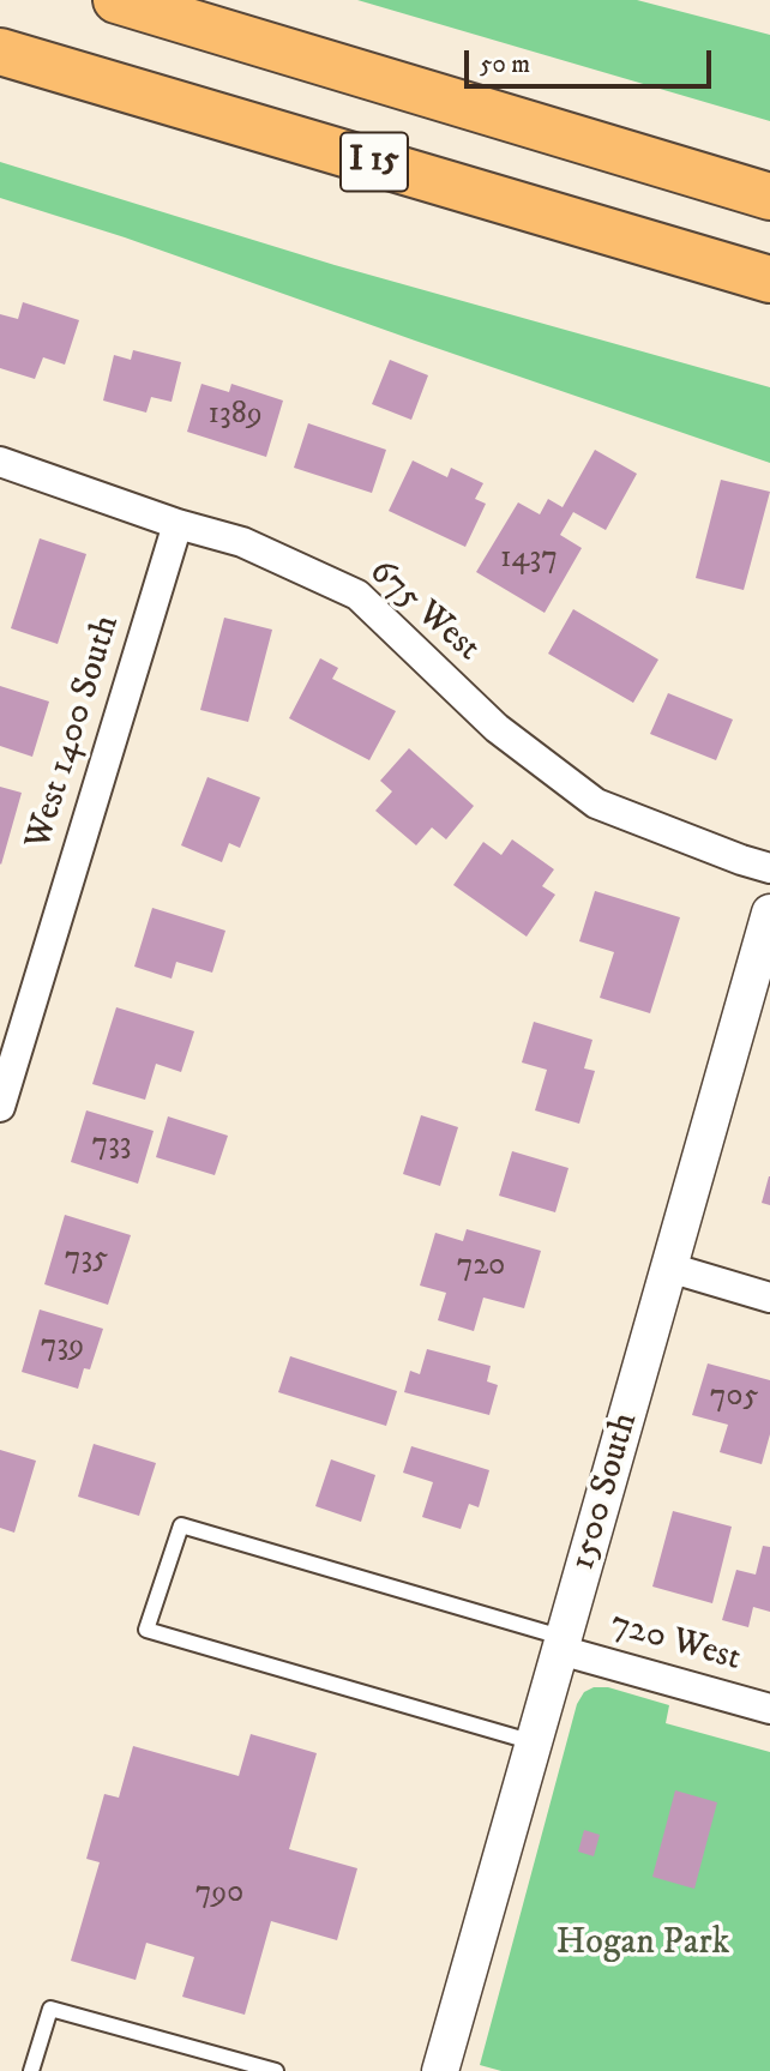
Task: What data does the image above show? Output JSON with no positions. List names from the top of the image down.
{
  "streets": {
    "highway": ["I 15"],
    "street": [
      "675 West",
      "West 1400 South",
      "1500 South",
      "720 West"
    ]
  },
  "crossings": [
    ["675 West", "West 1400 South"],
    ["1500 South", "720 West"]
  ],
  "parks": ["Hogan Park"],
  "house_numbers": [
    "1389",
    "1437",
    "733",
    "735",
    "720",
    "739",
    "705",
    "790"
  ],
  "scale_bar": "50 m"
}
